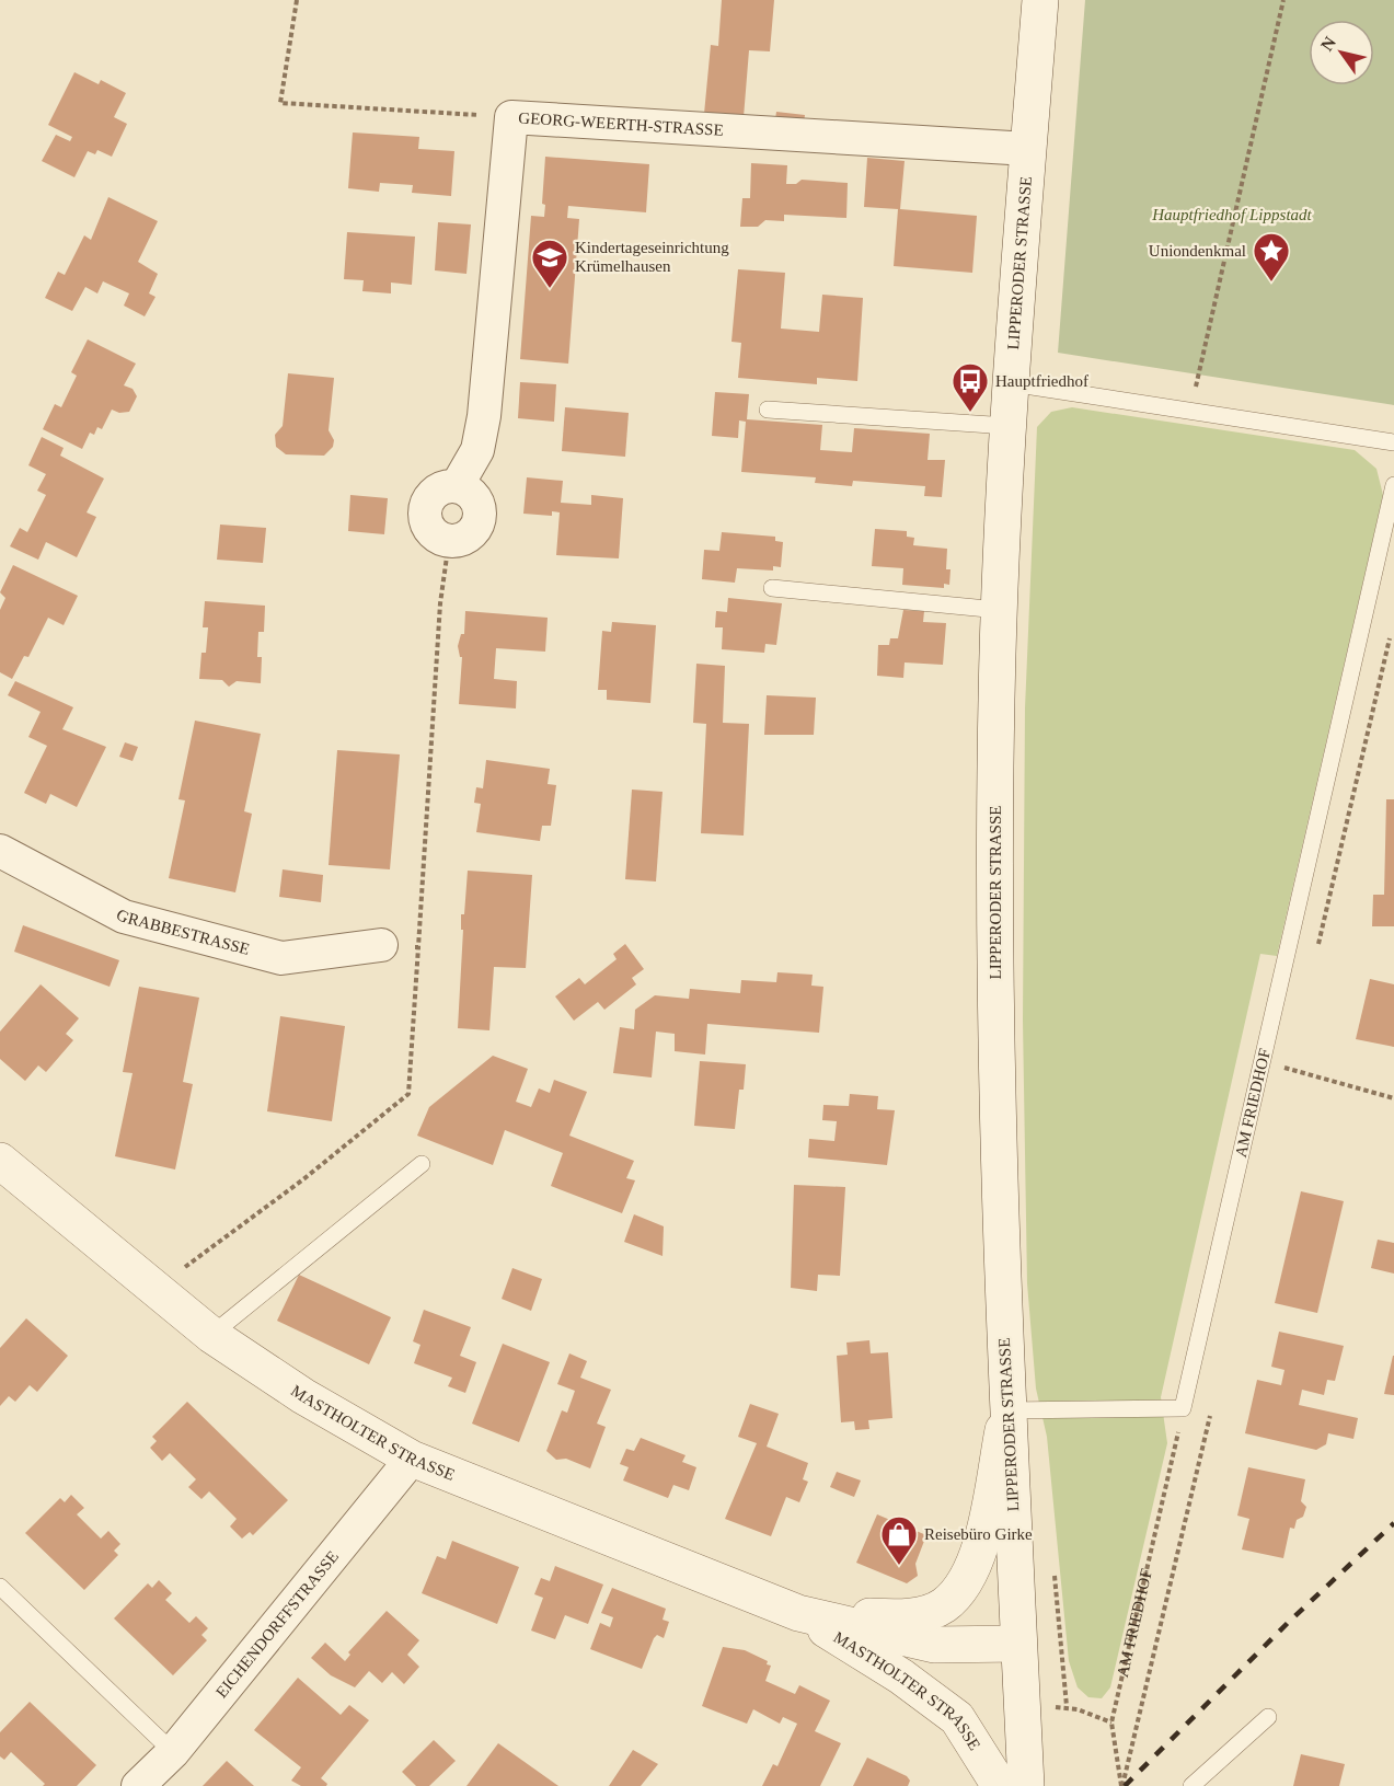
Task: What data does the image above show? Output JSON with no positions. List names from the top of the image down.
{
  "streets": {
    "main road": ["LIPPERODER STRASSE", "MASTHOLTER STRASSE"],
    "street": ["GEORG-WEERTH-STRASSE", "GRABBESTRASSE", "EICHENDORFFSTRASSE"],
    "lane": ["AM FRIEDHOF"]
  },
  "crossings": [
    ["GEORG-WEERTH-STRASSE", "LIPPERODER STRASSE"],
    ["LIPPERODER STRASSE", "MASTHOLTER STRASSE"],
    ["MASTHOLTER STRASSE", "EICHENDORFFSTRASSE"]
  ],
  "parks": ["Hauptfriedhof Lippstadt"],
  "places": {
    "place": ["Uniondenkmal"],
    "school or university": ["Kindertageseinrichtung Krümelhausen"],
    "bus stop": ["Hauptfriedhof"],
    "shop": ["Reisebüro Girke"]
  },
  "north": "top left"
}
